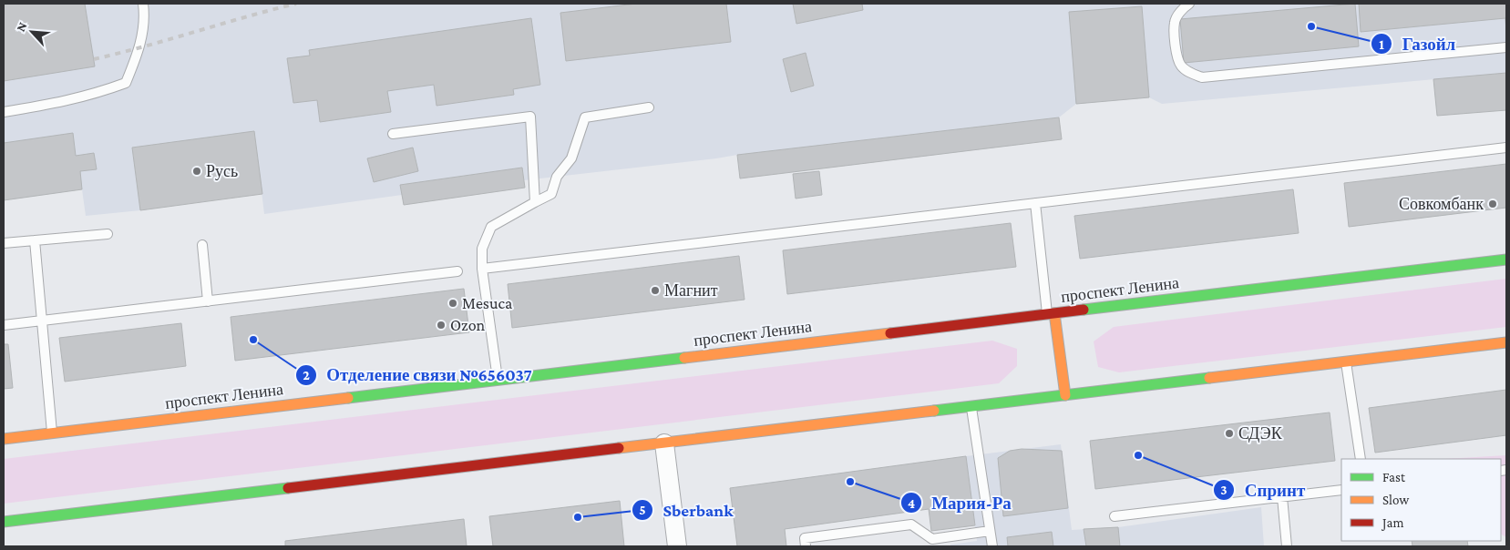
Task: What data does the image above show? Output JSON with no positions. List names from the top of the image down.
{
  "streets": {
    "main road": ["проспект Ленина"]
  },
  "places": [
    "Газойл",
    "Русь",
    "Совкомбанк",
    "Магнит",
    "Mesuca",
    "Ozon",
    "Отделение связи №656037",
    "СДЭК",
    "Спринт",
    "Мария-Ра",
    "Sberbank"
  ],
  "legend": ["Fast", "Slow", "Jam"],
  "north": "top left"
}
